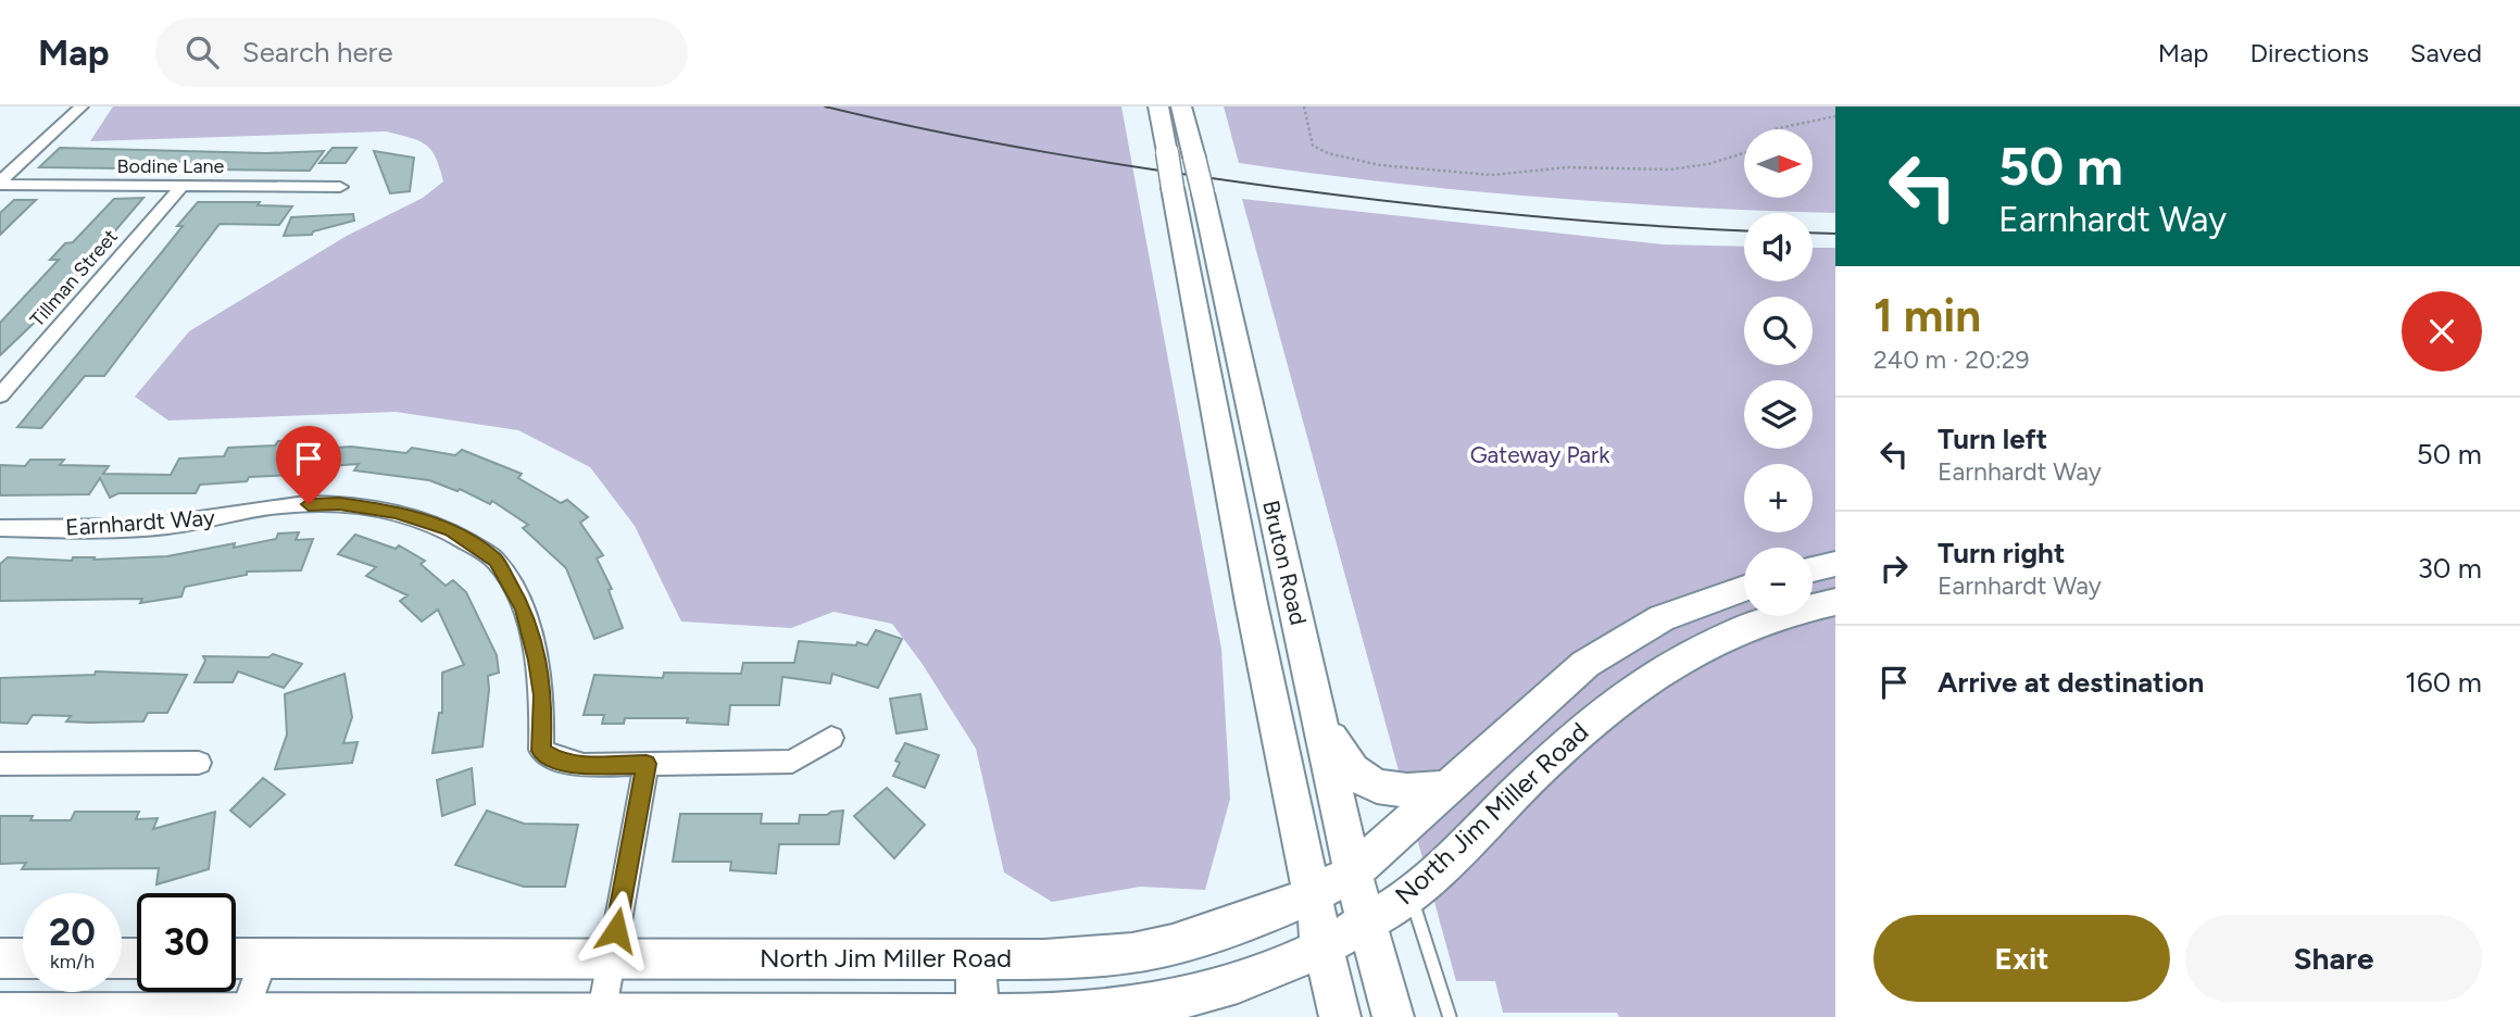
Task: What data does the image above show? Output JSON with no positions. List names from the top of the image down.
{
  "streets": {
    "main road": ["Bruton Road", "North Jim Miller Road"],
    "street": ["Bodine Lane", "Tillman Street", "Earnhardt Way"]
  },
  "crossings": [
    ["Bodine Lane", "Tillman Street"],
    ["Bruton Road", "North Jim Miller Road"]
  ],
  "parks": ["Gateway Park"],
  "north": "right",
  "page": {
    "header": "Map",
    "search": "Search here",
    "nav": ["Map", "Directions", "Saved"],
    "turn": ["50 m", "Earnhardt Way"],
    "map_buttons": ["+", "−"],
    "heading": ["1 min", "240 m · 20:29"],
    "list": [
      {
        "name": "Turn left",
        "note": "Earnhardt Way",
        "value": "50 m"
      },
      {
        "name": "Turn right",
        "note": "Earnhardt Way",
        "value": "30 m"
      },
      {
        "name": "Arrive at destination",
        "value": "160 m"
      }
    ],
    "speed": "20 km/h",
    "limit": "30",
    "buttons": ["Exit", "Share"]
  }
}
